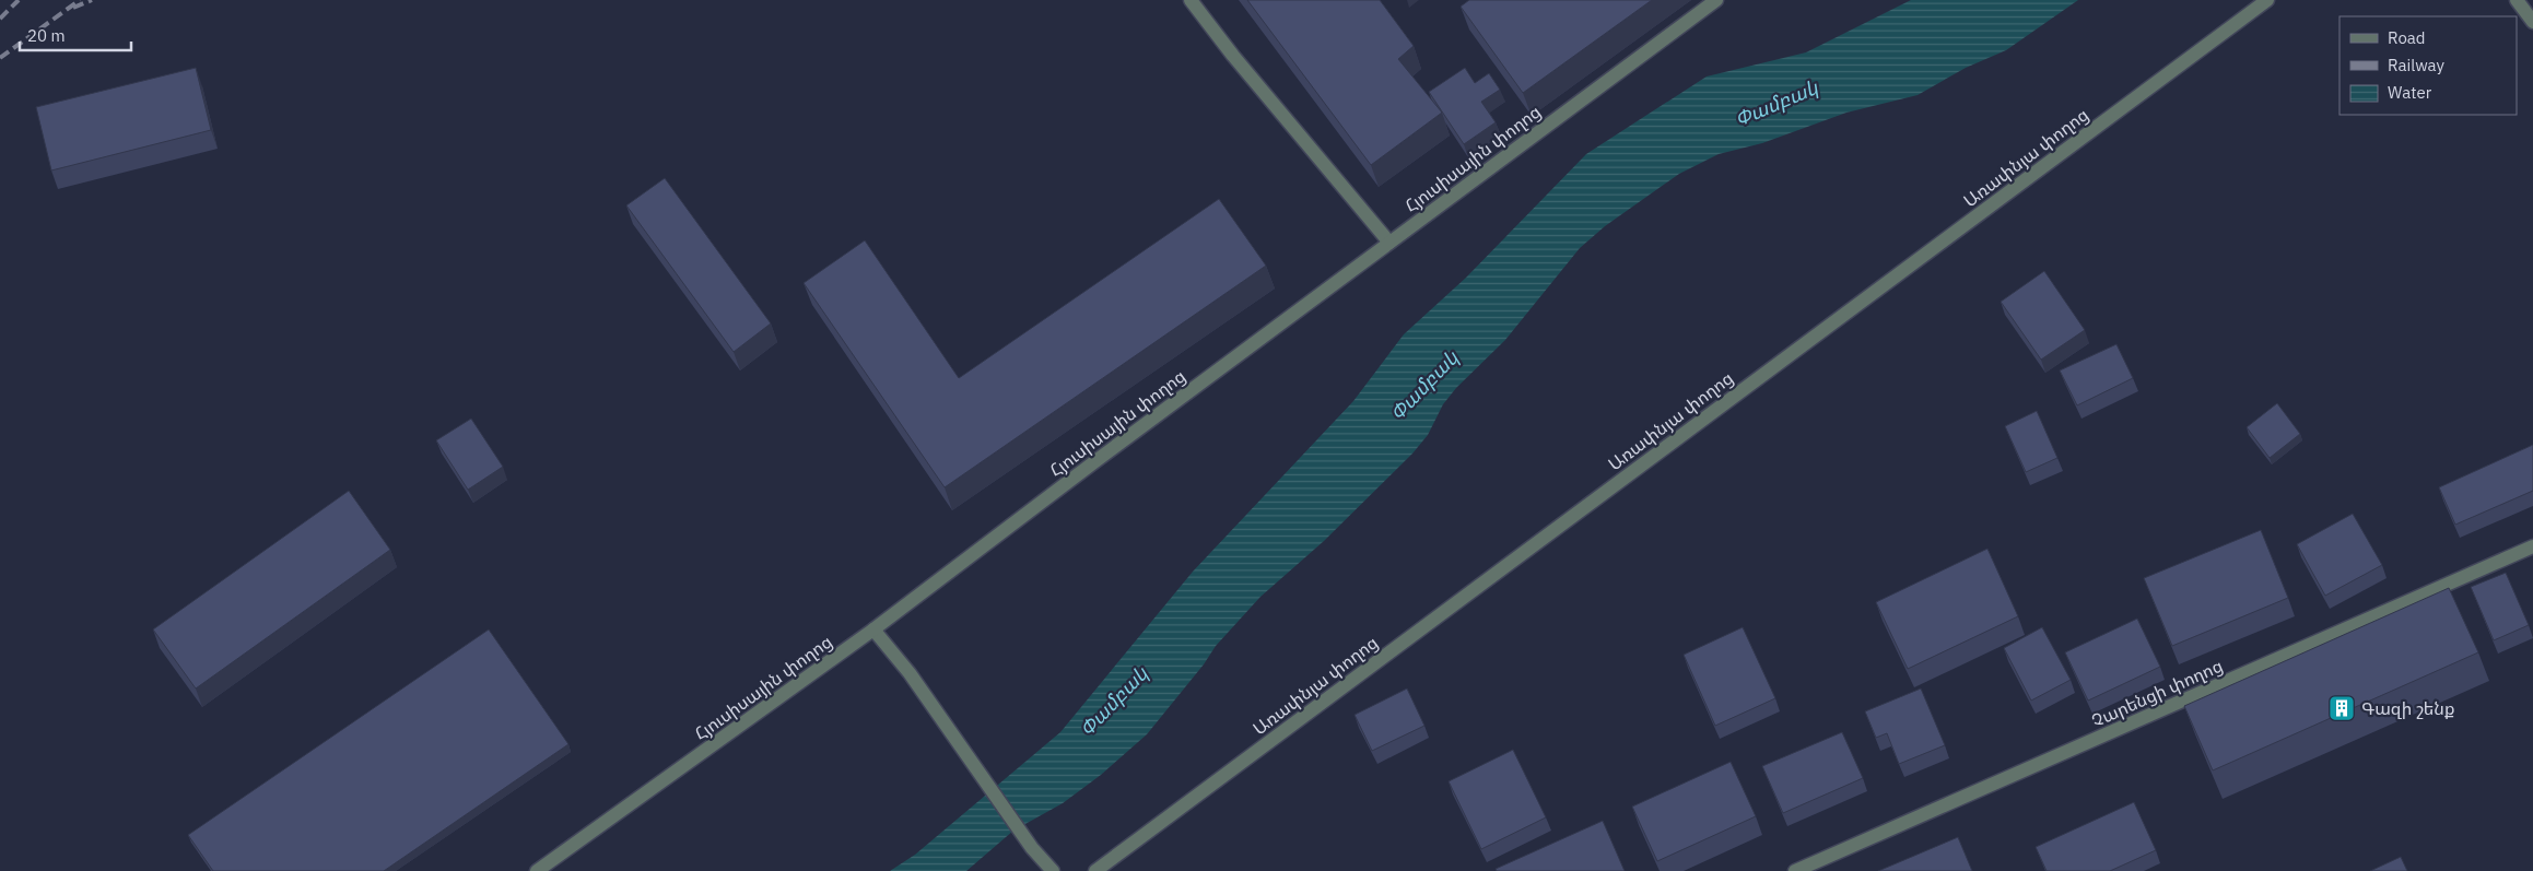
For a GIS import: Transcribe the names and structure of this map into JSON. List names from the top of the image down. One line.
{"streets":{"street":["Առափնյա փողոց","Հյուսիսային փողոց","Չարենցի փողոց"]},"water":["Փամբակ"],"places":{"building":["Գազի շենք"]},"legend":["Road","Railway","Water"],"scale_bar":"20 m"}
